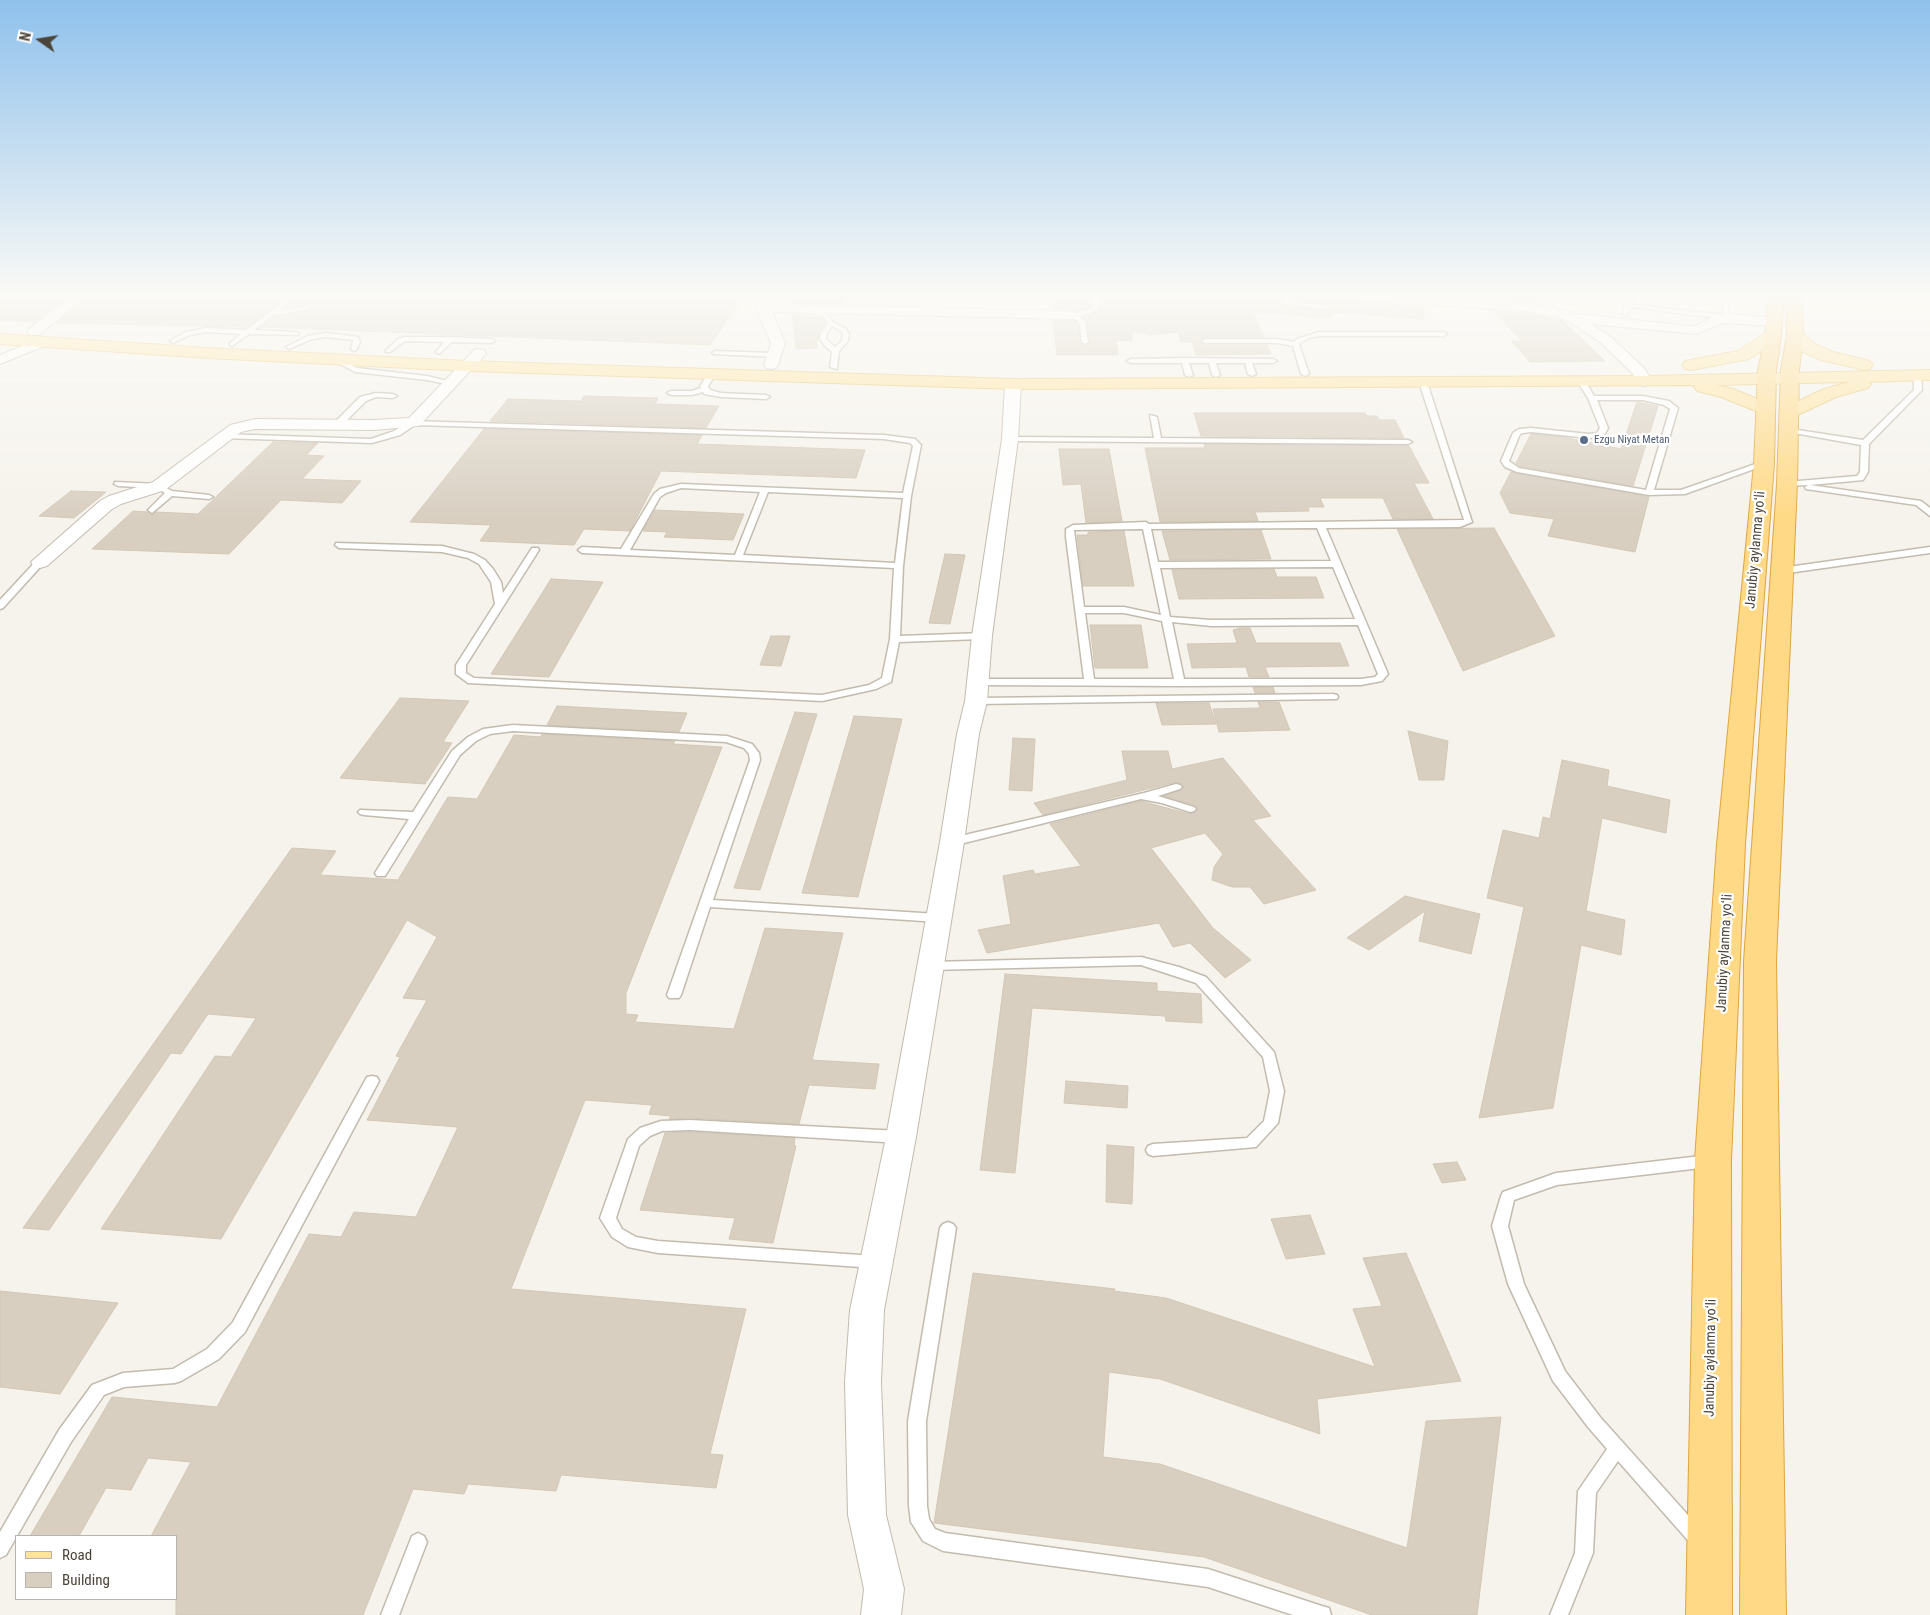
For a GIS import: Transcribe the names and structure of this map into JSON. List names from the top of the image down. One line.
{"streets":{"highway":["Janubiy aylanma yoʻli"]},"places":["Ezgu Niyat Metan"],"legend":["Road","Building"],"north":"left"}
